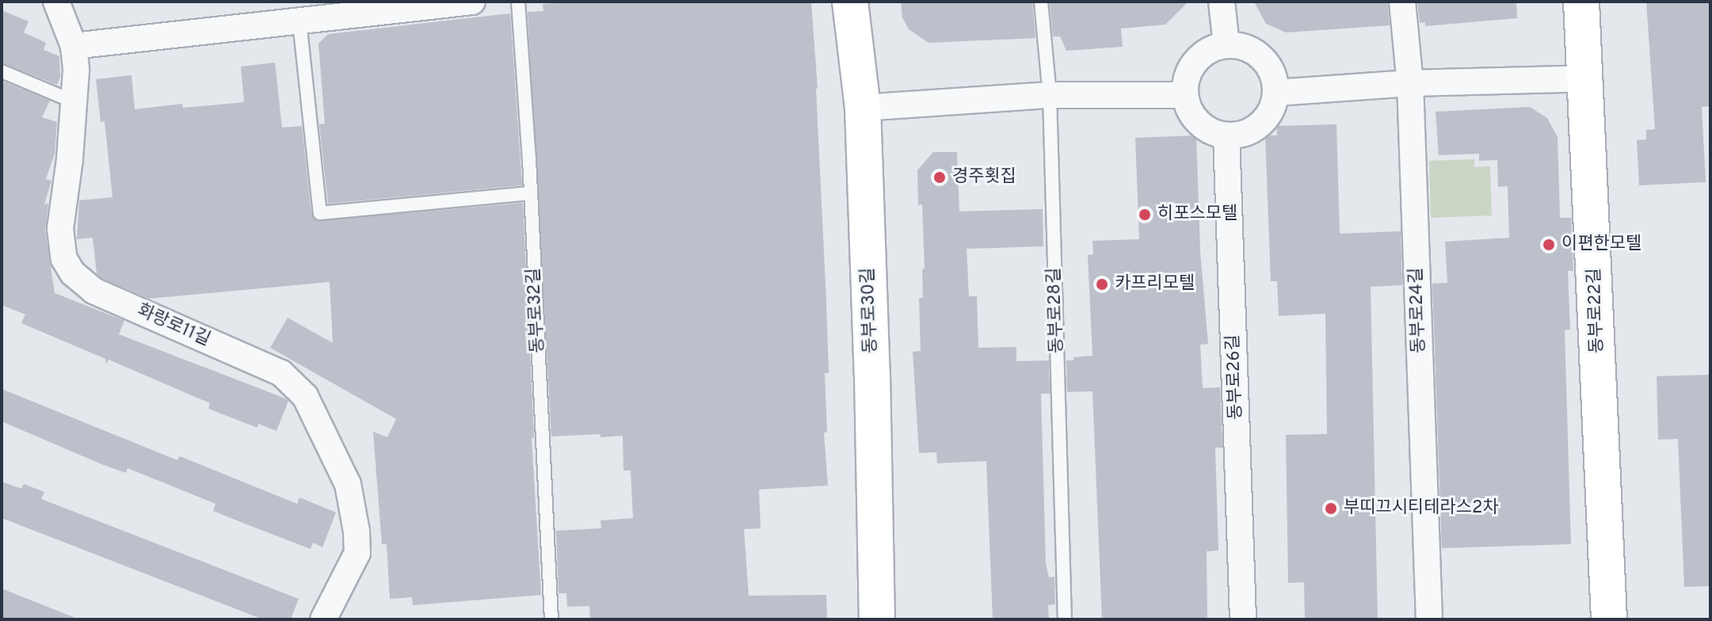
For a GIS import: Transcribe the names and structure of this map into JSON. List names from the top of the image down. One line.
{"streets":{"main road":["동부로30길","동부로22길"],"street":["동부로24길","화랑로11길","동부로26길"],"lane":["동부로32길","동부로28길"]},"places":["경주횟집","히포스모텔","이편한모텔","카프리모텔","부띠끄시티테라스2차"]}
